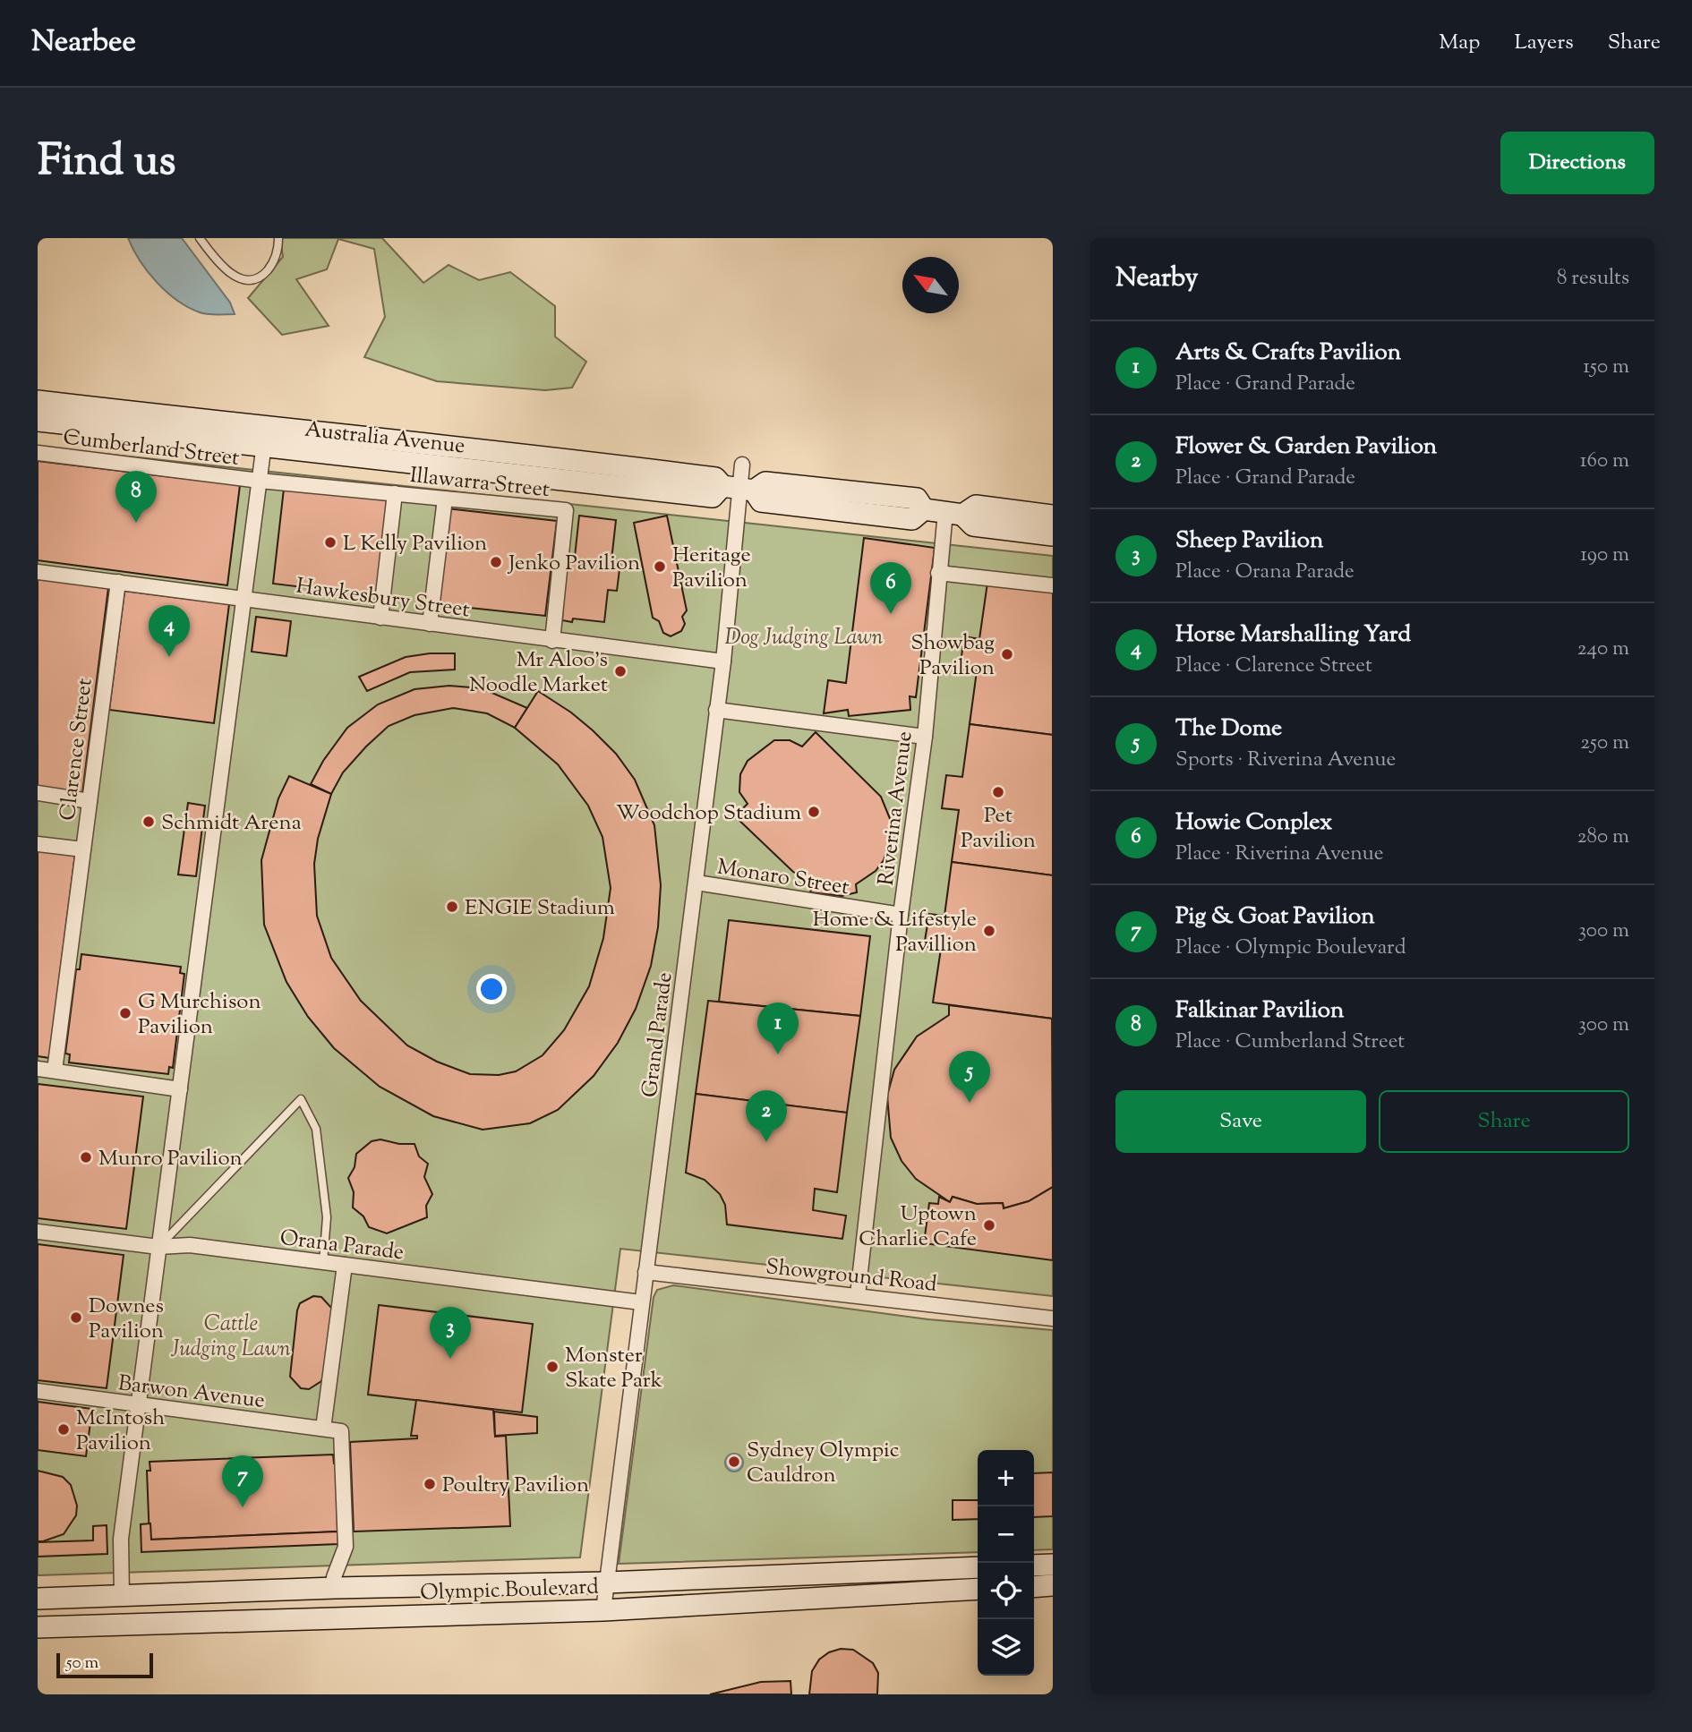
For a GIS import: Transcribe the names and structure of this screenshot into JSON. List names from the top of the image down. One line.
{"streets":{"street":["Australia Avenue","Cumberland Street","Illawarra Street","Hawkesbury Street","Clarence Street","Riverina Avenue","Monaro Street","Grand Parade","Orana Parade","Showground Road","Barwon Avenue","Olympic Boulevard"]},"crossings":[["Australia Avenue","Grand Parade"],["Cumberland Street","Illawarra Street"],["Illawarra Street","Hawkesbury Street"],["Hawkesbury Street","Clarence Street"],["Hawkesbury Street","Grand Parade"],["Riverina Avenue","Monaro Street"],["Riverina Avenue","Showground Road"],["Monaro Street","Grand Parade"],["Grand Parade","Orana Parade"],["Grand Parade","Showground Road"],["Grand Parade","Olympic Boulevard"],["Barwon Avenue","Olympic Boulevard"]],"parks":["Dog Judging Lawn","Cattle Judging Lawn"],"places":["L Kelly Pavilion","Jenko Pavilion","Heritage Pavilion","Showbag Pavilion","Mr Aloo's Noodle Market","Pet Pavilion","Woodchop Stadium","Schmidt Arena","ENGIE Stadium","Home & Lifestyle Pavillion","G Murchison Pavilion","Munro Pavilion","Uptown Charlie Cafe","Downes Pavilion","Monster Skate Park","McIntosh Pavilion","Sydney Olympic Cauldron","Poultry Pavilion"],"scale_bar":"50 m","north":"top left","page":{"header":"Nearbee","nav":["Map","Layers","Share"],"title":"Find us","buttons":["Directions",["Save","Share"]],"heading":["Nearby","8 results"],"list":[{"mark":"1","name":"Arts & Crafts Pavilion","note":"Place · Grand Parade","value":"150 m"},{"mark":"2","name":"Flower & Garden Pavilion","note":"Place · Grand Parade","value":"160 m"},{"mark":"3","name":"Sheep Pavilion","note":"Place · Orana Parade","value":"190 m"},{"mark":"4","name":"Horse Marshalling Yard","note":"Place · Clarence Street","value":"240 m"},{"mark":"5","name":"The Dome","note":"Sports · Riverina Avenue","value":"250 m"},{"mark":"6","name":"Howie Conplex","note":"Place · Riverina Avenue","value":"280 m"},{"mark":"7","name":"Pig & Goat Pavilion","note":"Place · Olympic Boulevard","value":"300 m"},{"mark":"8","name":"Falkinar Pavilion","note":"Place · Cumberland Street","value":"300 m"}],"pins":["8","6","4","1","5","2","3","7"],"map_buttons":["+","−"],"scale":"50 m"}}
